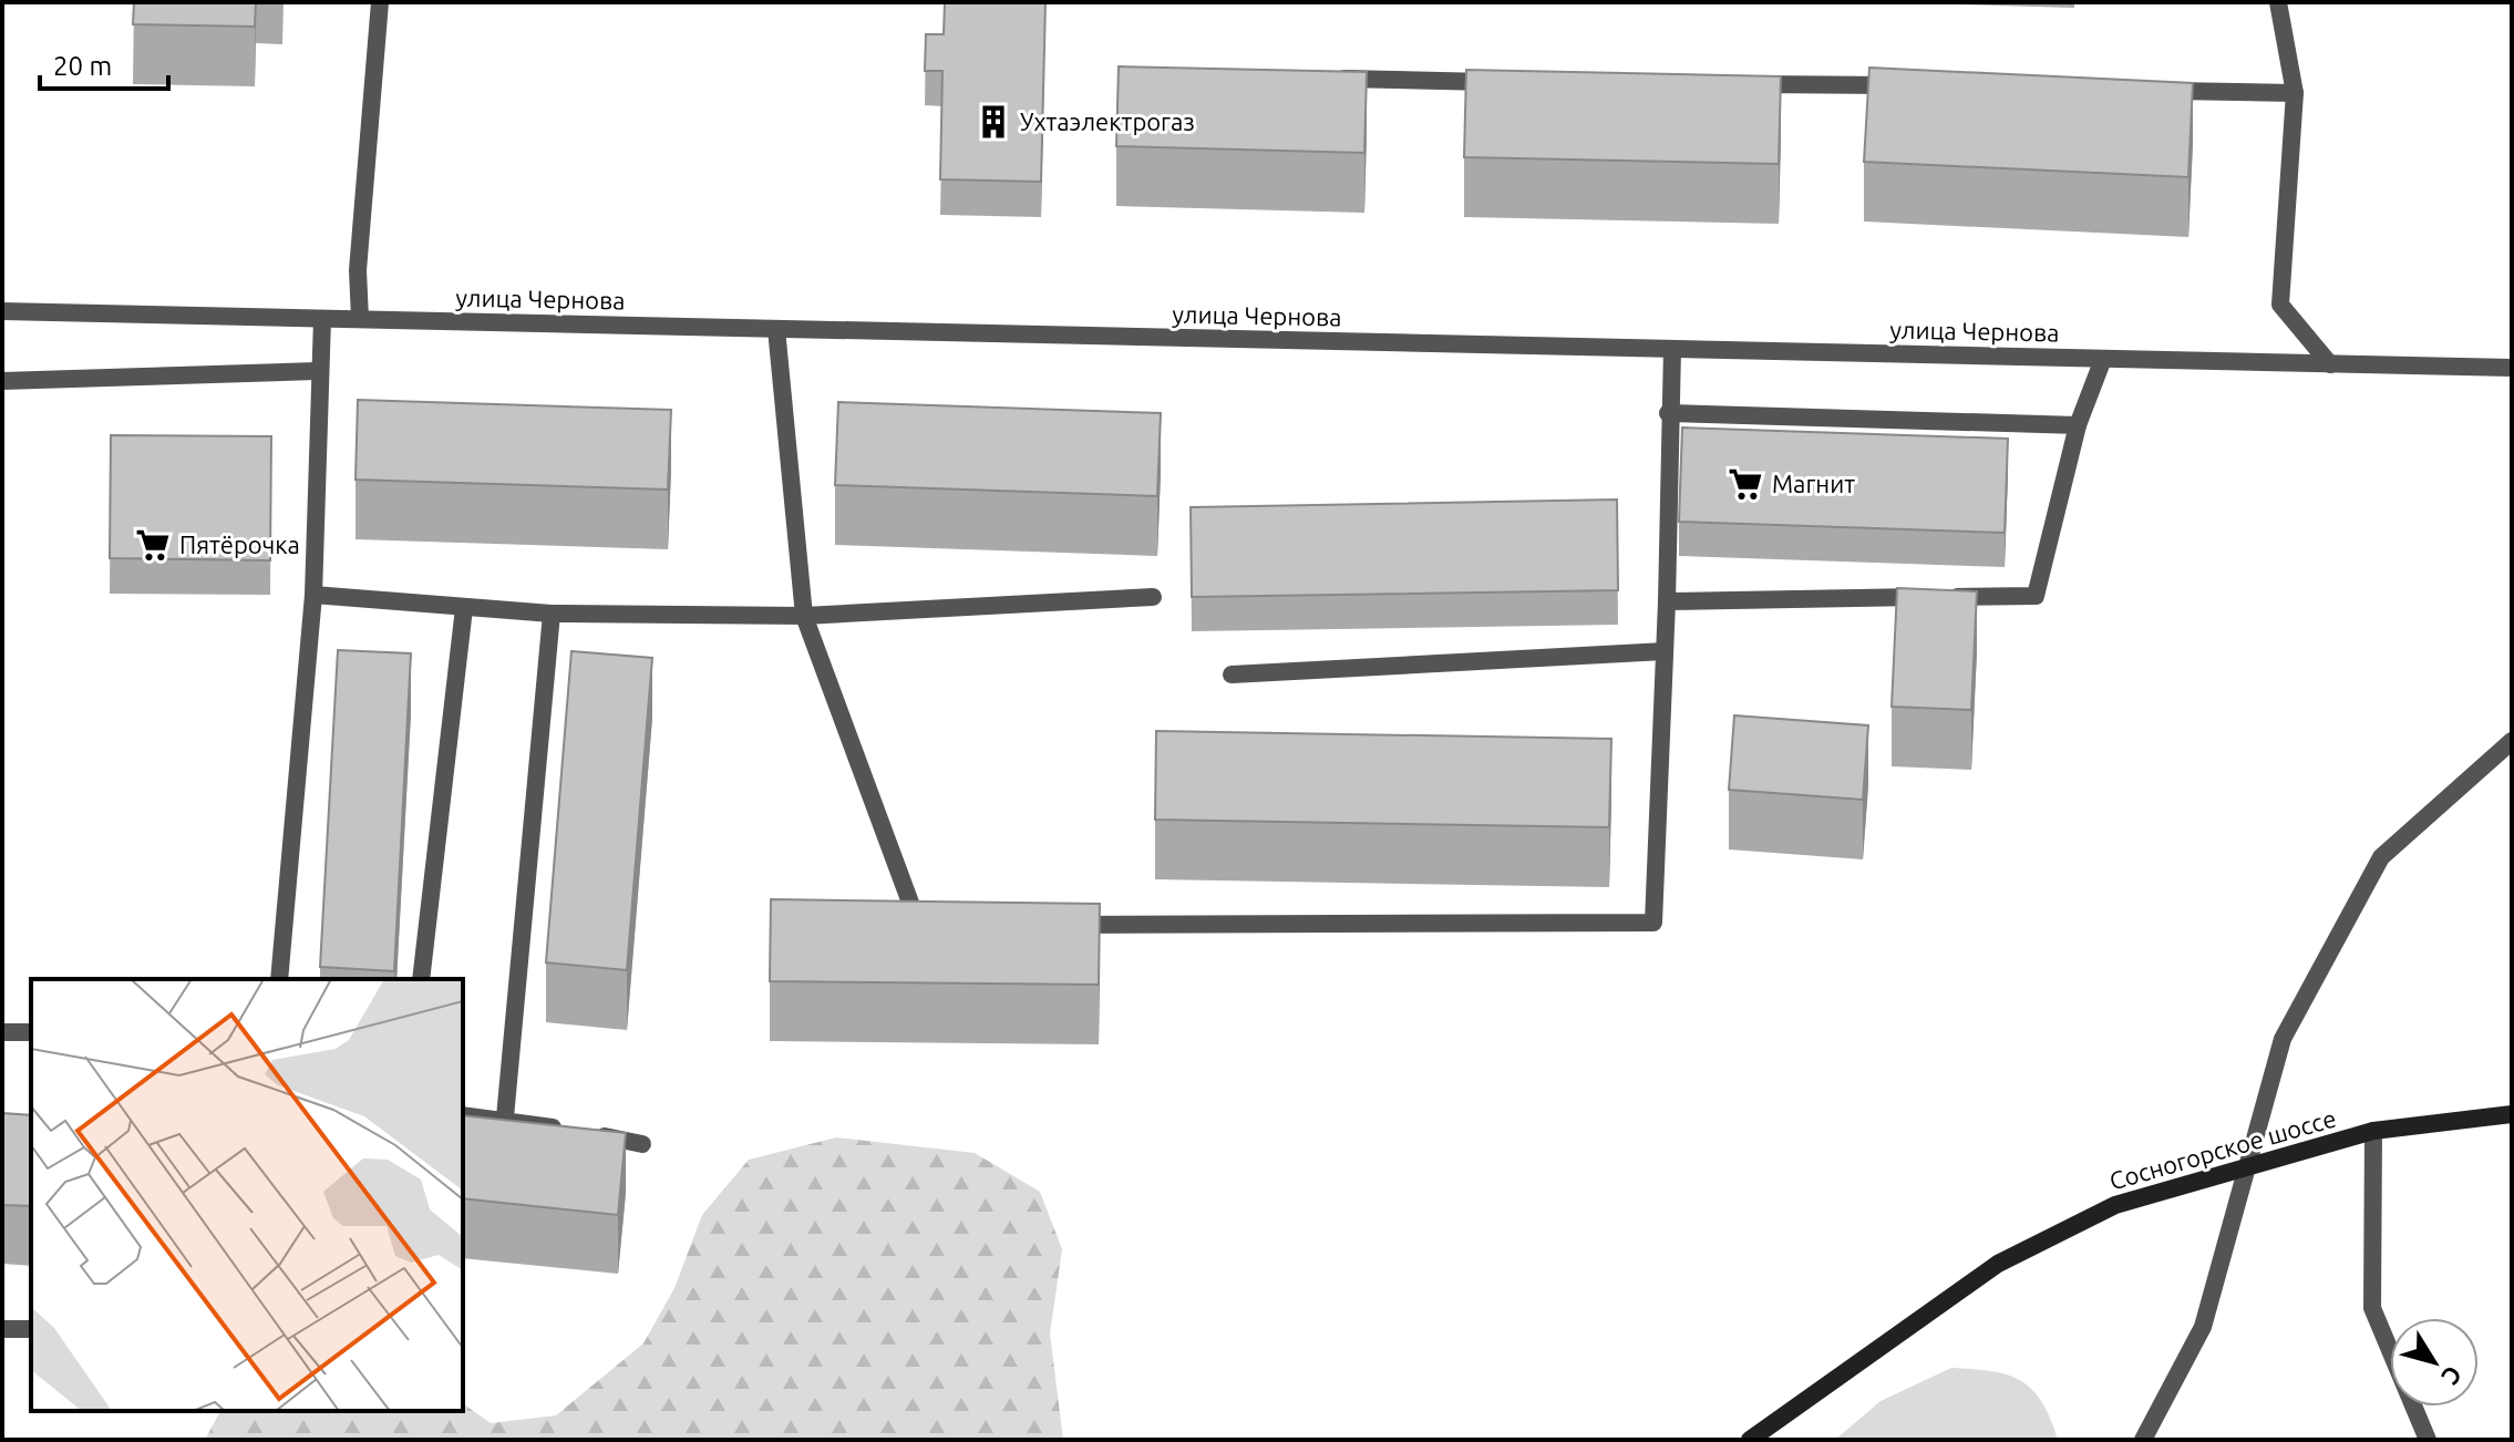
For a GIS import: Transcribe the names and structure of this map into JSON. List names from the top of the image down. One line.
{"streets":{"main road":["Сосногорское шоссе"],"street":["улица Чернова"]},"places":{"building":["Ухтаэлектрогаз"],"supermarket":["Магнит","Пятёрочка"]},"scale_bar":"20 m","north":"bottom right"}
